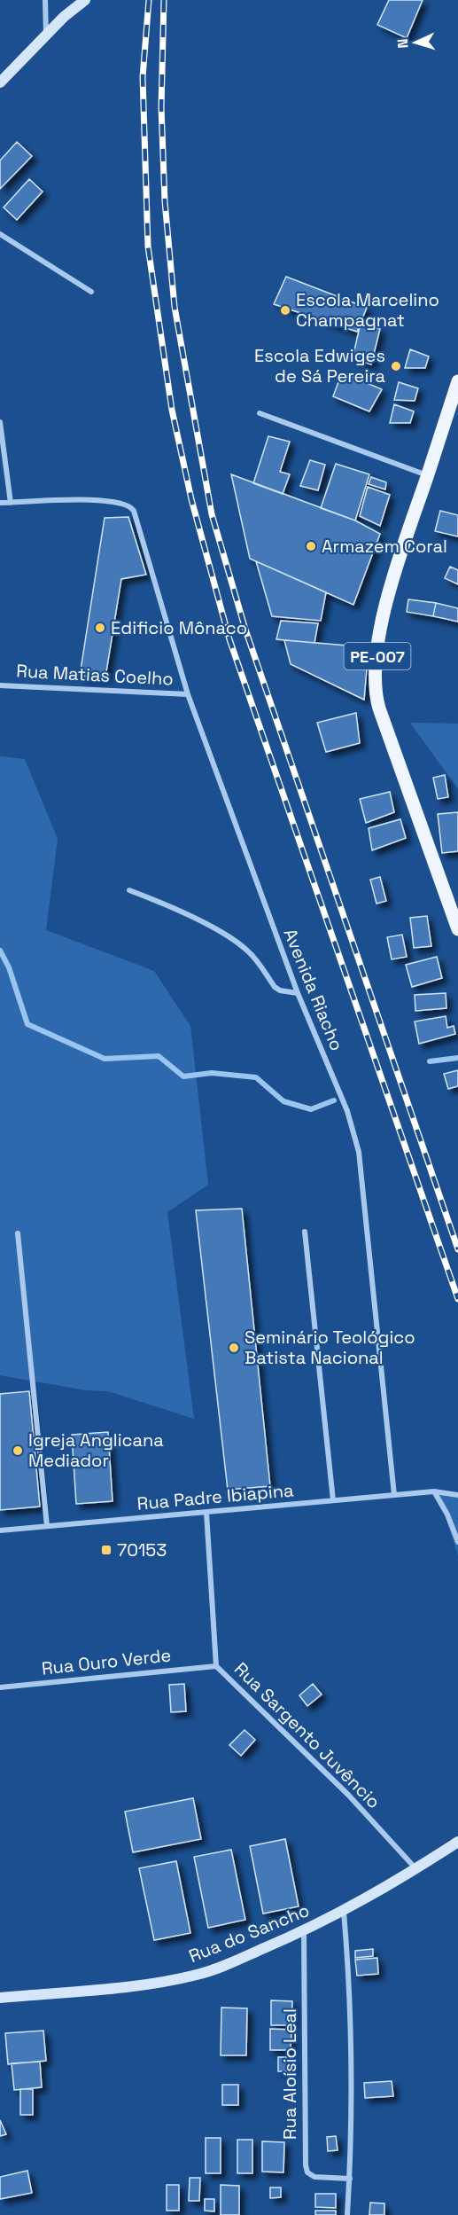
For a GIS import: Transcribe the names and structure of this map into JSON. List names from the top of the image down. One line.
{"streets":{"main road":["PE-007"],"street":["Rua Matias Coelho","Avenida Riacho","Rua Padre Ibiapina","Rua Ouro Verde","Rua Sargento Juvêncio","Rua do Sancho","Rua Aloísio Leal"]},"crossings":[["Rua Matias Coelho","Avenida Riacho"],["Avenida Riacho","Rua Padre Ibiapina"],["Rua Padre Ibiapina","Rua Sargento Juvêncio"],["Rua Ouro Verde","Rua Sargento Juvêncio"],["Rua Sargento Juvêncio","Rua do Sancho"],["Rua do Sancho","Rua Aloísio Leal"]],"places":{"other":["Escola Marcelino Champagnat","Escola Edwiges de Sá Pereira","Armazem Coral","Edificio Mônaco","Seminário Teológico Batista Nacional","Igreja Anglicana Mediador"],"transit":["70153"]},"north":"left"}
